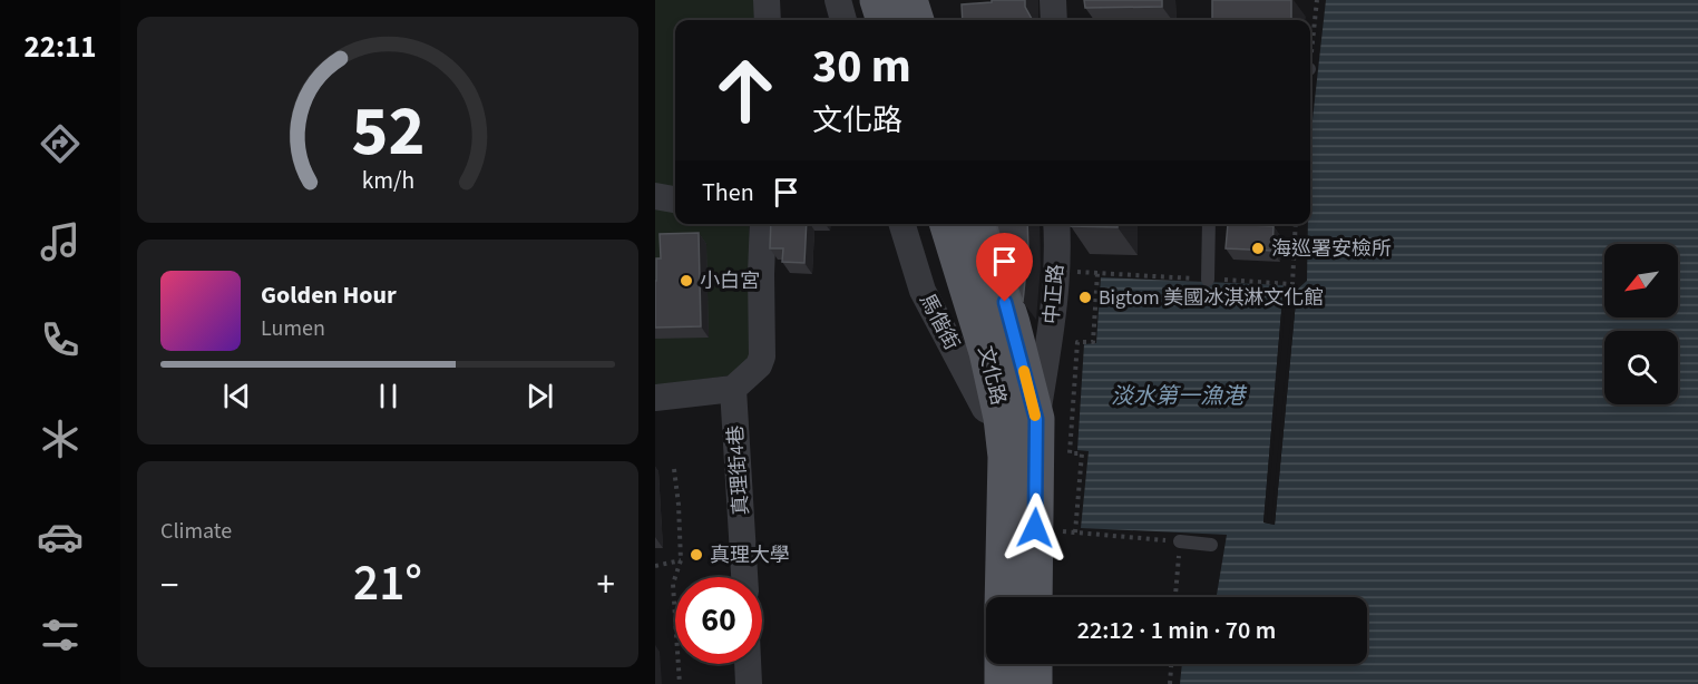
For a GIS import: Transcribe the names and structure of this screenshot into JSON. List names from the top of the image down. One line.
{"streets":{"main road":["中正路","文化路"],"street":["馬偕街","真理街4巷"]},"crossings":[["中正路","馬偕街"],["中正路","文化路"],["馬偕街","文化路"]],"water":["淡水第一漁港"],"places":["海巡署安檢所","小白宮","Bigtom 美國冰淇淋文化館","真理大學"],"north":"bottom left","page":{"tabs":"22:11","turn":["30 m","文化路"],"then":"Then","song":["Golden Hour","Lumen"],"tile":"Climate","heat":["−","21°","+"],"limit":"60","trip":"22:12 · 1 min · 70 m","gauge":["52","km/h"]}}
